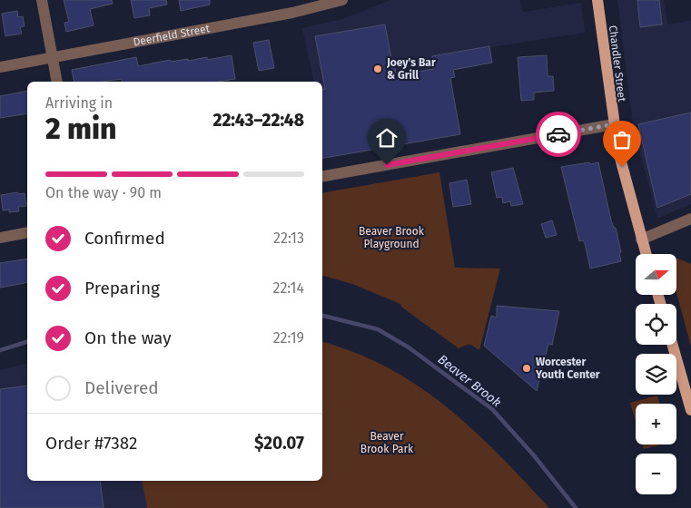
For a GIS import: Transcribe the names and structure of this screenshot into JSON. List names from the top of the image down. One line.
{"streets":{"main road":["Chandler Street"],"street":["Deerfield Street"]},"water":["Beaver Brook"],"parks":["Beaver Brook Playground","Beaver Brook Park"],"places":["Joey's Bar & Grill","Worcester Youth Center"],"north":"right","page":{"heading":["2 min","Arriving in","22:43–22:48"],"panel":["Order #7382","$20.07"],"bar":"On the way · 90 m","list":[["Confirmed","22:13"],["Preparing","22:14"],["On the way","22:19"],"Delivered"],"map_buttons":["+","−"]}}
